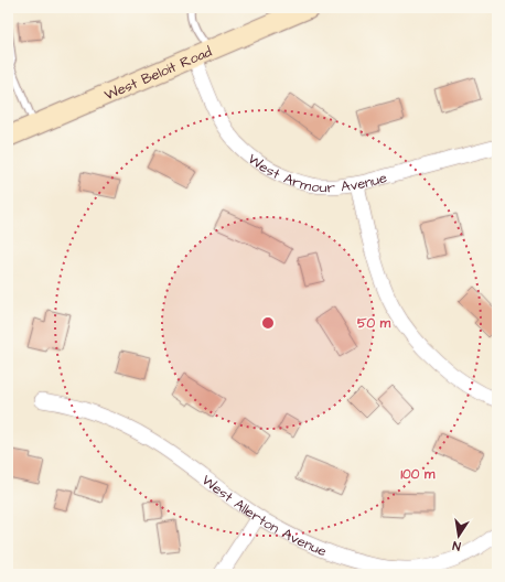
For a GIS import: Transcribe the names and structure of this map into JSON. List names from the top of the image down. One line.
{"streets":{"main road":["West Beloit Road"],"street":["West Armour Avenue","West Allerton Avenue"]},"crossings":[["West Beloit Road","West Armour Avenue"]],"north":"bottom","rings":["50 m","100 m"]}
